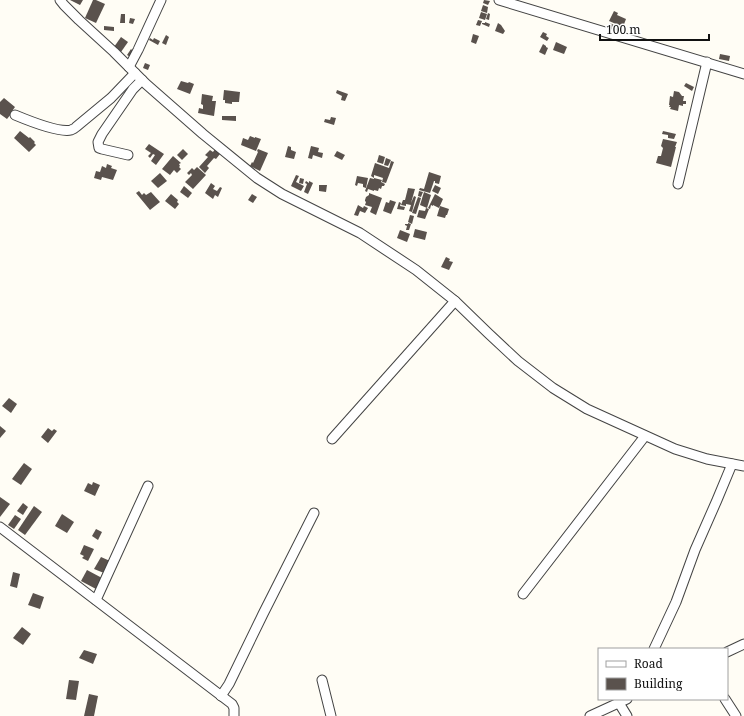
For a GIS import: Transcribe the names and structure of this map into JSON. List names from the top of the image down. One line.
{"legend":["Road","Building"],"scale_bar":"100 m"}
